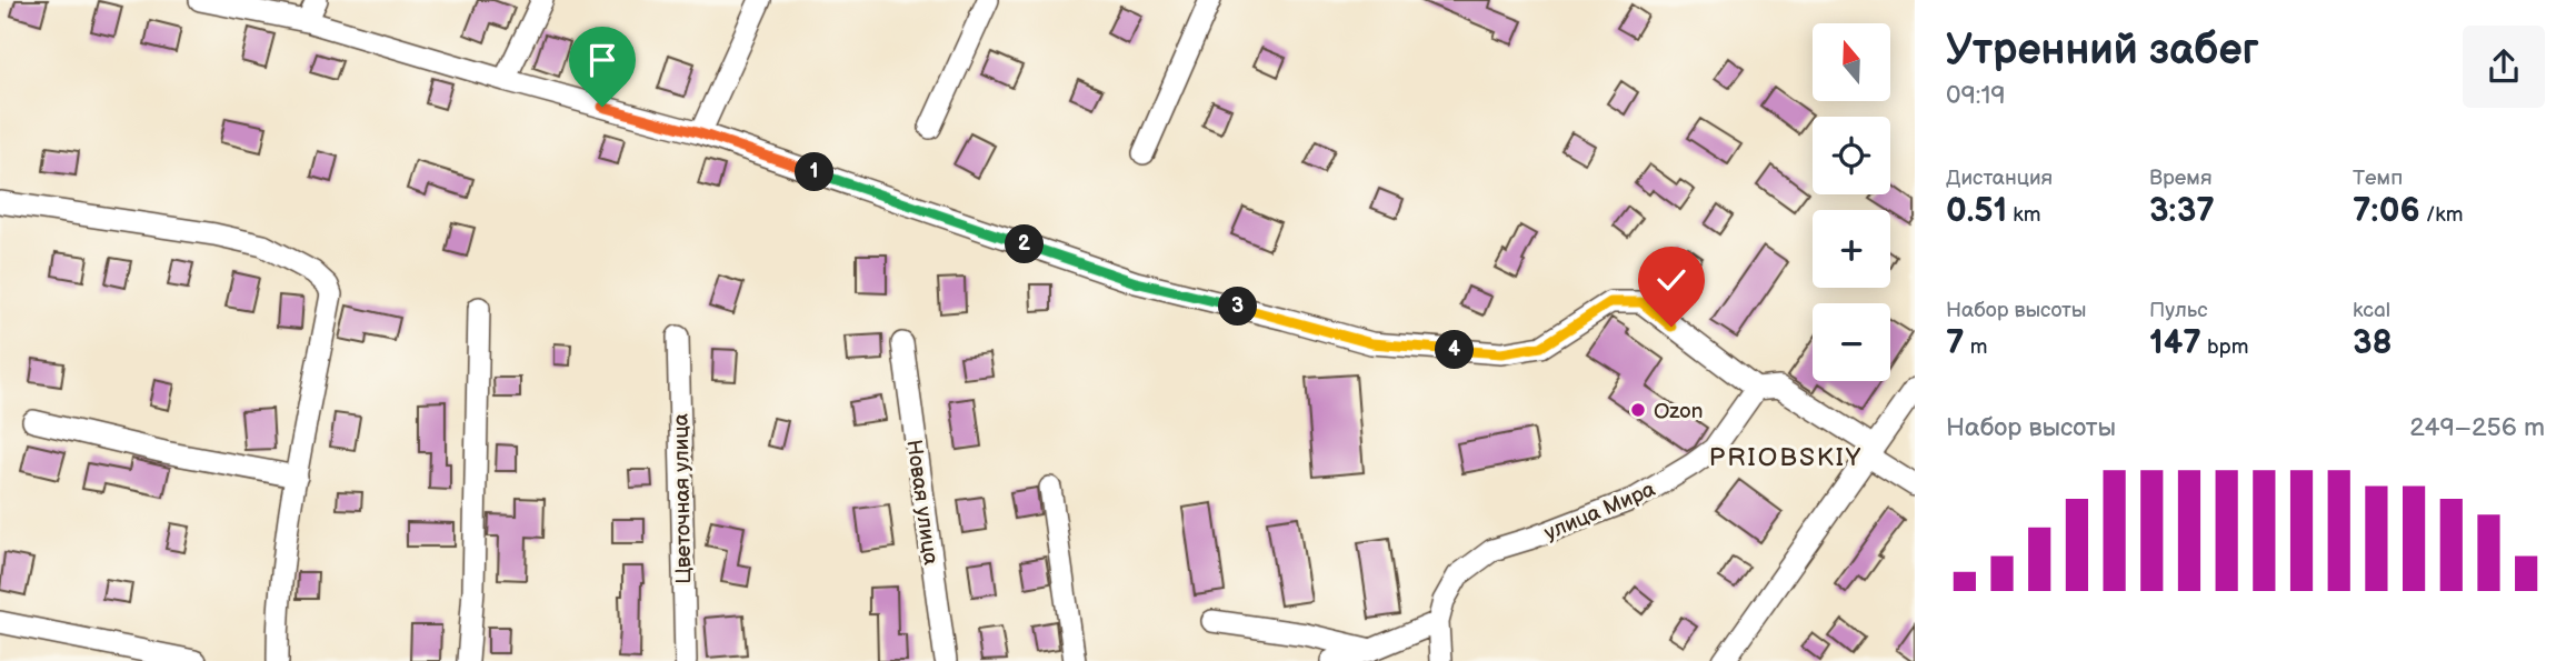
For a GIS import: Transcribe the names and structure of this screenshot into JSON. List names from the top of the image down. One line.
{"streets":{"street":["Цветочная улица","Новая улица","улица Мира"]},"districts":["PRIOBSKIY"],"places":["Ozon"],"north":"top","page":{"heading":["Утренний забег","09:19"],"map_buttons":["+","−"],"stats":[["Дистанция","0.51 km"],["Время","3:37"],["Темп","7:06 /km"],["Набор высоты","7 m"],["Пульс","147 bpm"],["kcal","38"]],"pins":["1","2","3","4"],"chart":["Набор высоты","249–256 m"]}}
